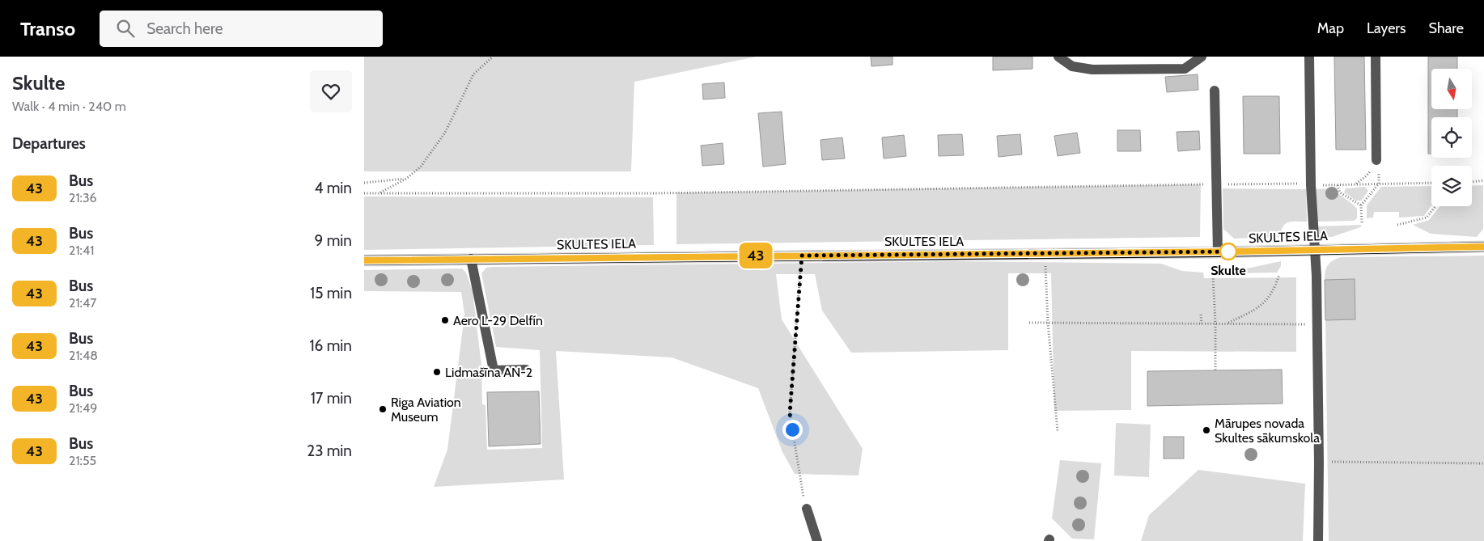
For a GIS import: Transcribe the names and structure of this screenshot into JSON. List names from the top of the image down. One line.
{"streets":{"main road":["SKULTES IELA"]},"places":["Skulte","Aero L-29 Delfín","Lidmašīna AN-2","Riga Aviation Museum","Mārupes novada Skultes sākumskola"],"lines":["bus line 43"],"north":"bottom","page":{"header":"Transo","search":"Search here","nav":["Map","Layers","Share"],"heading":[["Skulte","Walk · 4 min · 240 m"],"Departures"],"on_map":"43","list":[{"mark":"43","name":"Bus","note":"21:36","value":"4 min"},{"mark":"43","name":"Bus","note":"21:41","value":"9 min"},{"mark":"43","name":"Bus","note":"21:47","value":"15 min"},{"mark":"43","name":"Bus","note":"21:48","value":"16 min"},{"mark":"43","name":"Bus","note":"21:49","value":"17 min"},{"mark":"43","name":"Bus","note":"21:55","value":"23 min"}]}}
